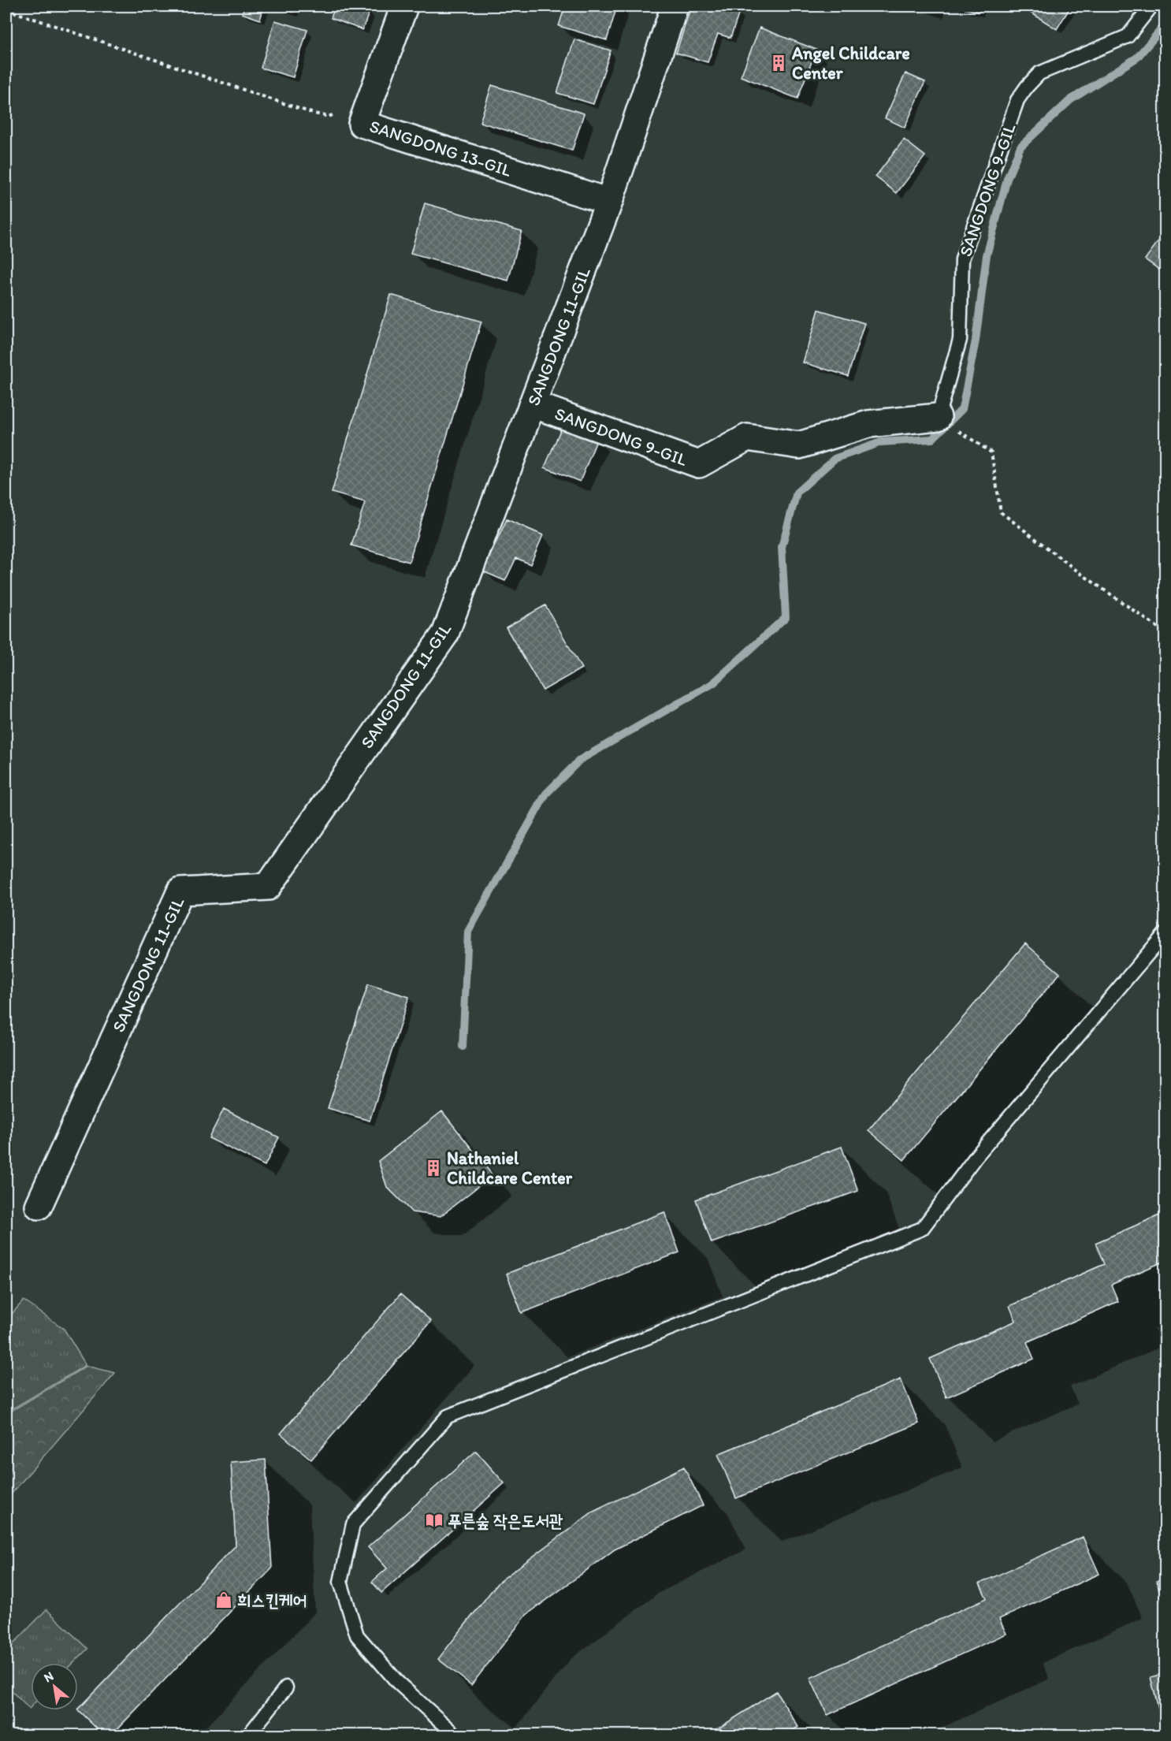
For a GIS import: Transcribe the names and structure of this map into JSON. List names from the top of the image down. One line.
{"streets":{"street":["SANGDONG 13-GIL","SANGDONG 9-GIL","SANGDONG 11-GIL"]},"crossings":[["SANGDONG 13-GIL","SANGDONG 11-GIL"],["SANGDONG 9-GIL","SANGDONG 11-GIL"]],"places":{"building":["Angel Childcare Center","Nathaniel Childcare Center"],"library":["푸른숲 작은도서관"],"shop":["희스킨케어"]},"north":"top left"}
